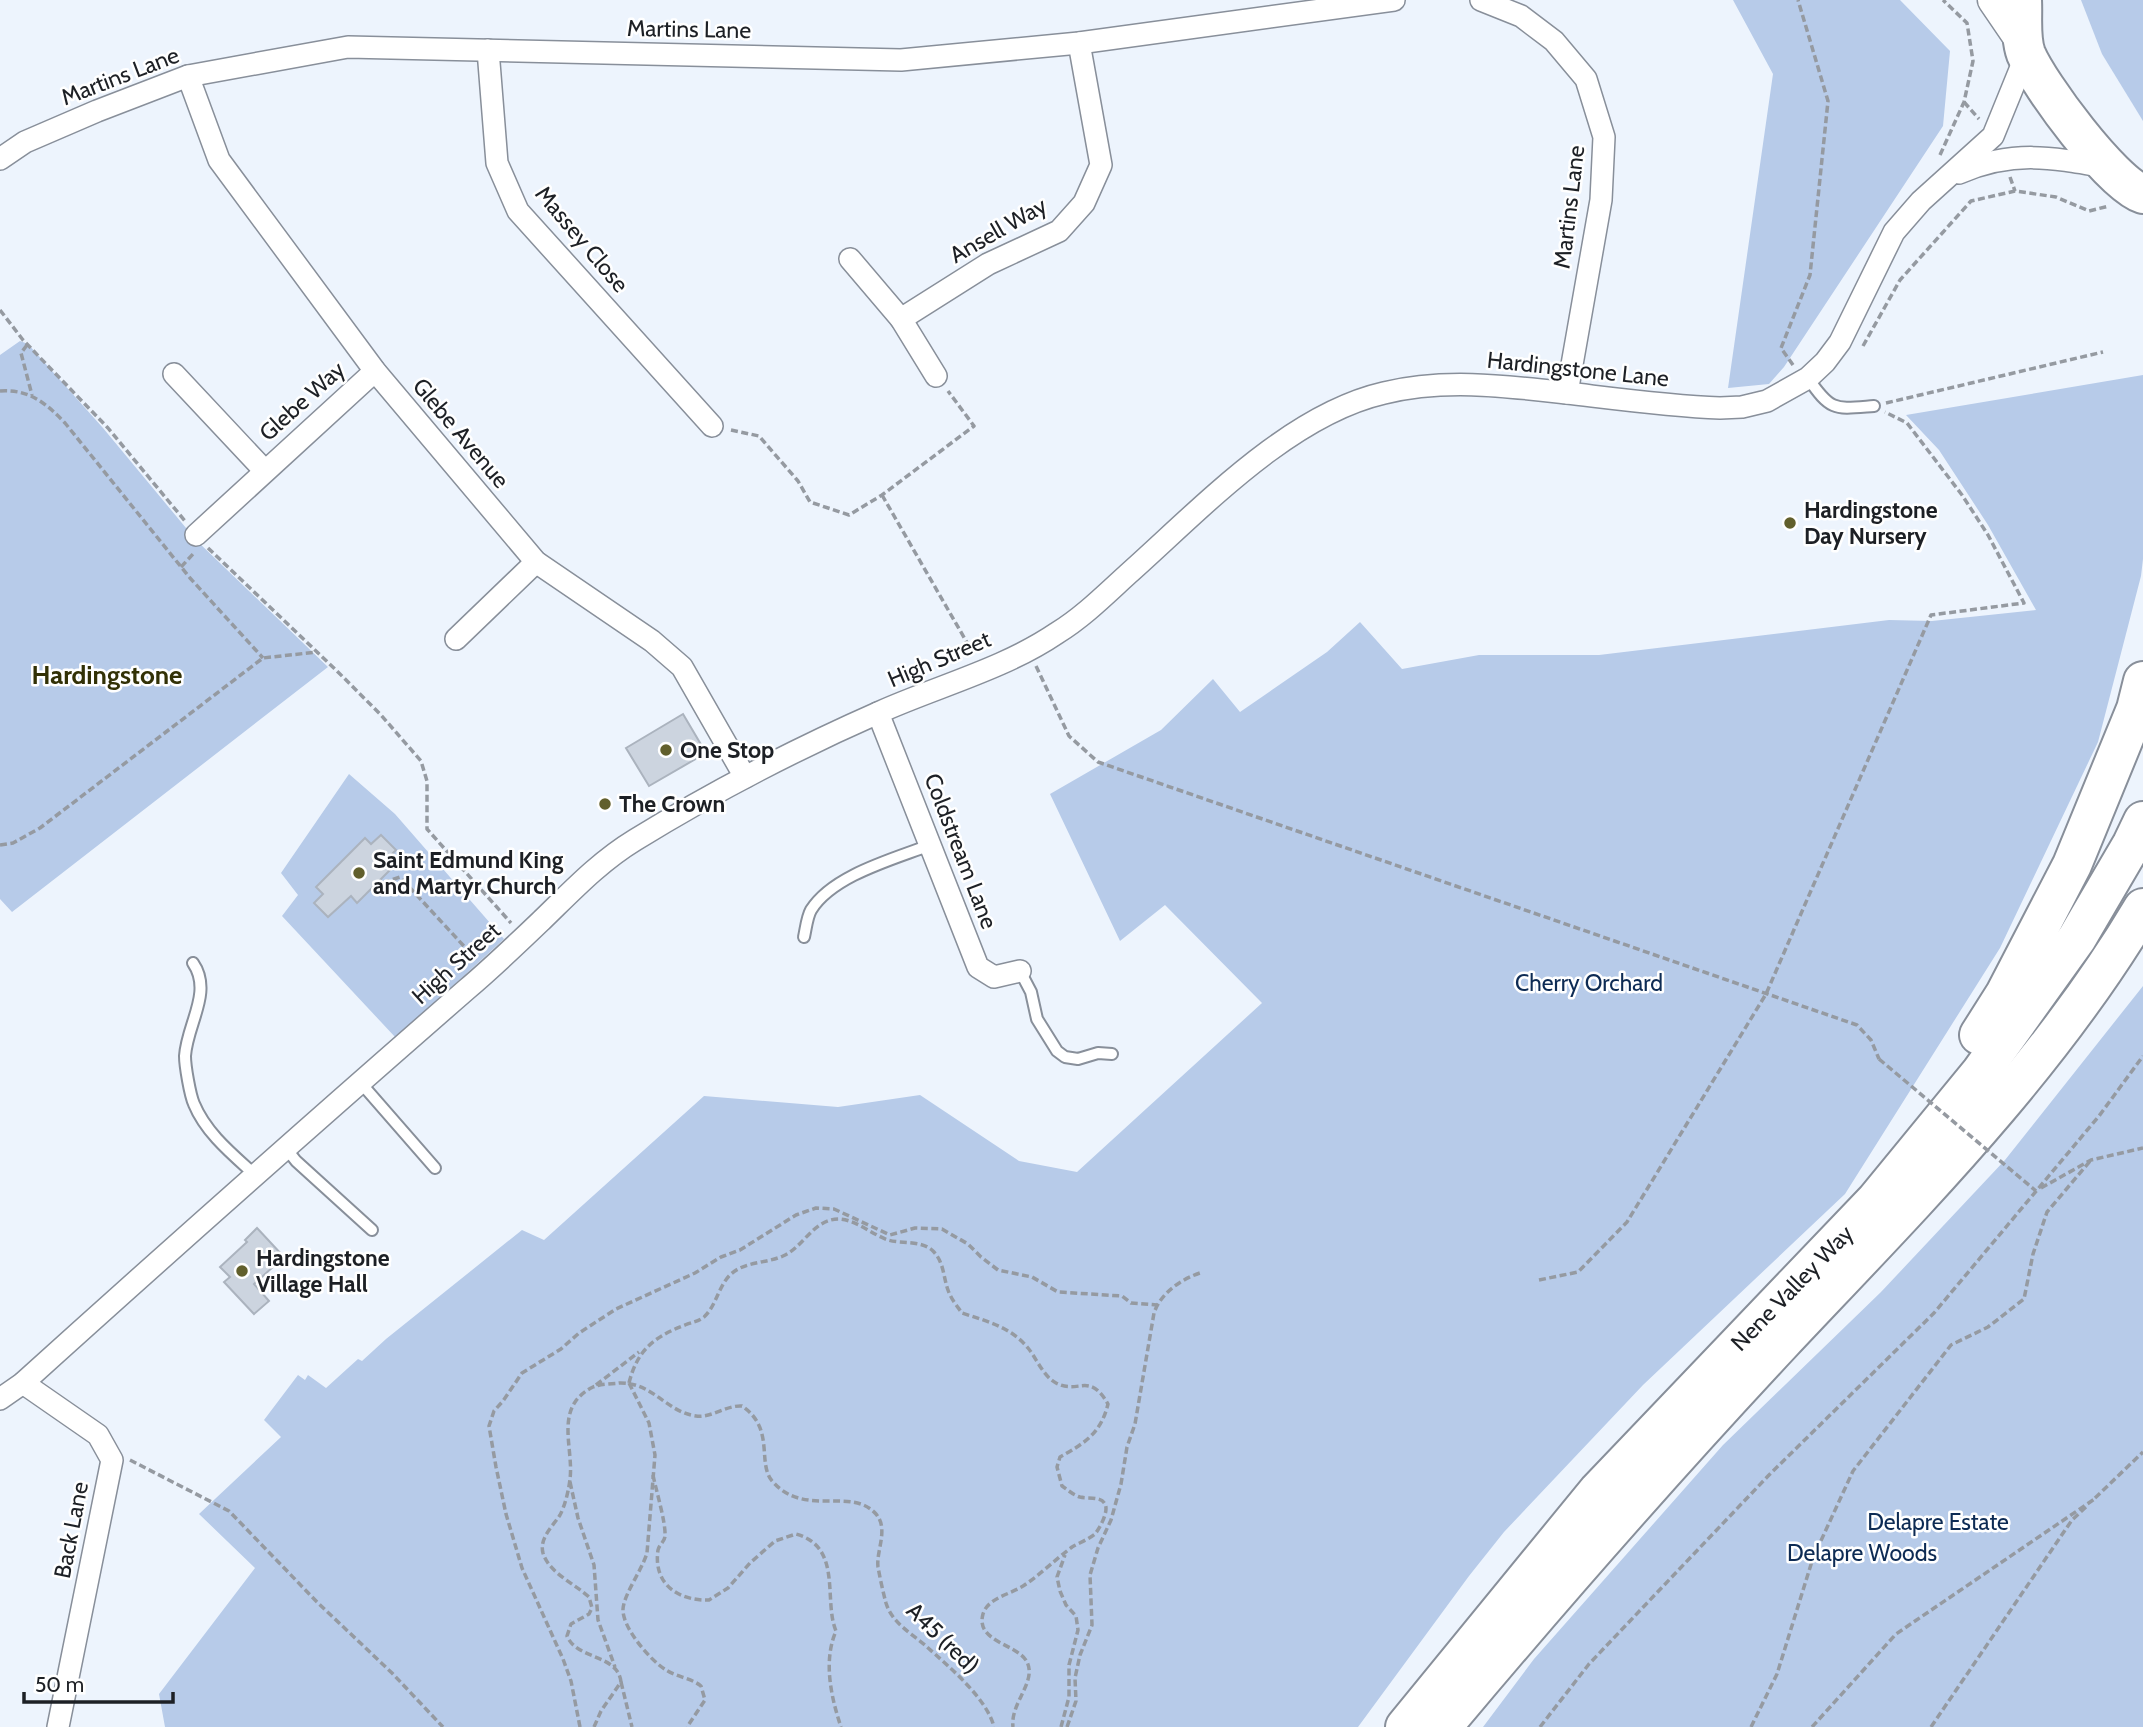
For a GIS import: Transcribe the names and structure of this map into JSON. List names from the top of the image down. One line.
{"streets":{"highway":["Nene Valley Way"],"street":["Martins Lane","Ansell Way","Massey Close","Hardingstone Lane","Glebe Way","Glebe Avenue","High Street","Coldstream Lane","Back Lane"],"path":["A45 (red)"]},"crossings":[["Martins Lane","Ansell Way"],["Martins Lane","Massey Close"],["Martins Lane","Hardingstone Lane"],["Martins Lane","Glebe Avenue"],["Hardingstone Lane","High Street"],["Glebe Way","Glebe Avenue"],["Glebe Avenue","High Street"],["High Street","Coldstream Lane"],["High Street","Back Lane"]],"districts":["Hardingstone"],"parks":["Cherry Orchard","Delapre Estate","Delapre Woods"],"places":["Hardingstone Day Nursery","One Stop","The Crown","Saint Edmund King and Martyr Church","Hardingstone Village Hall"],"scale_bar":"50 m"}
